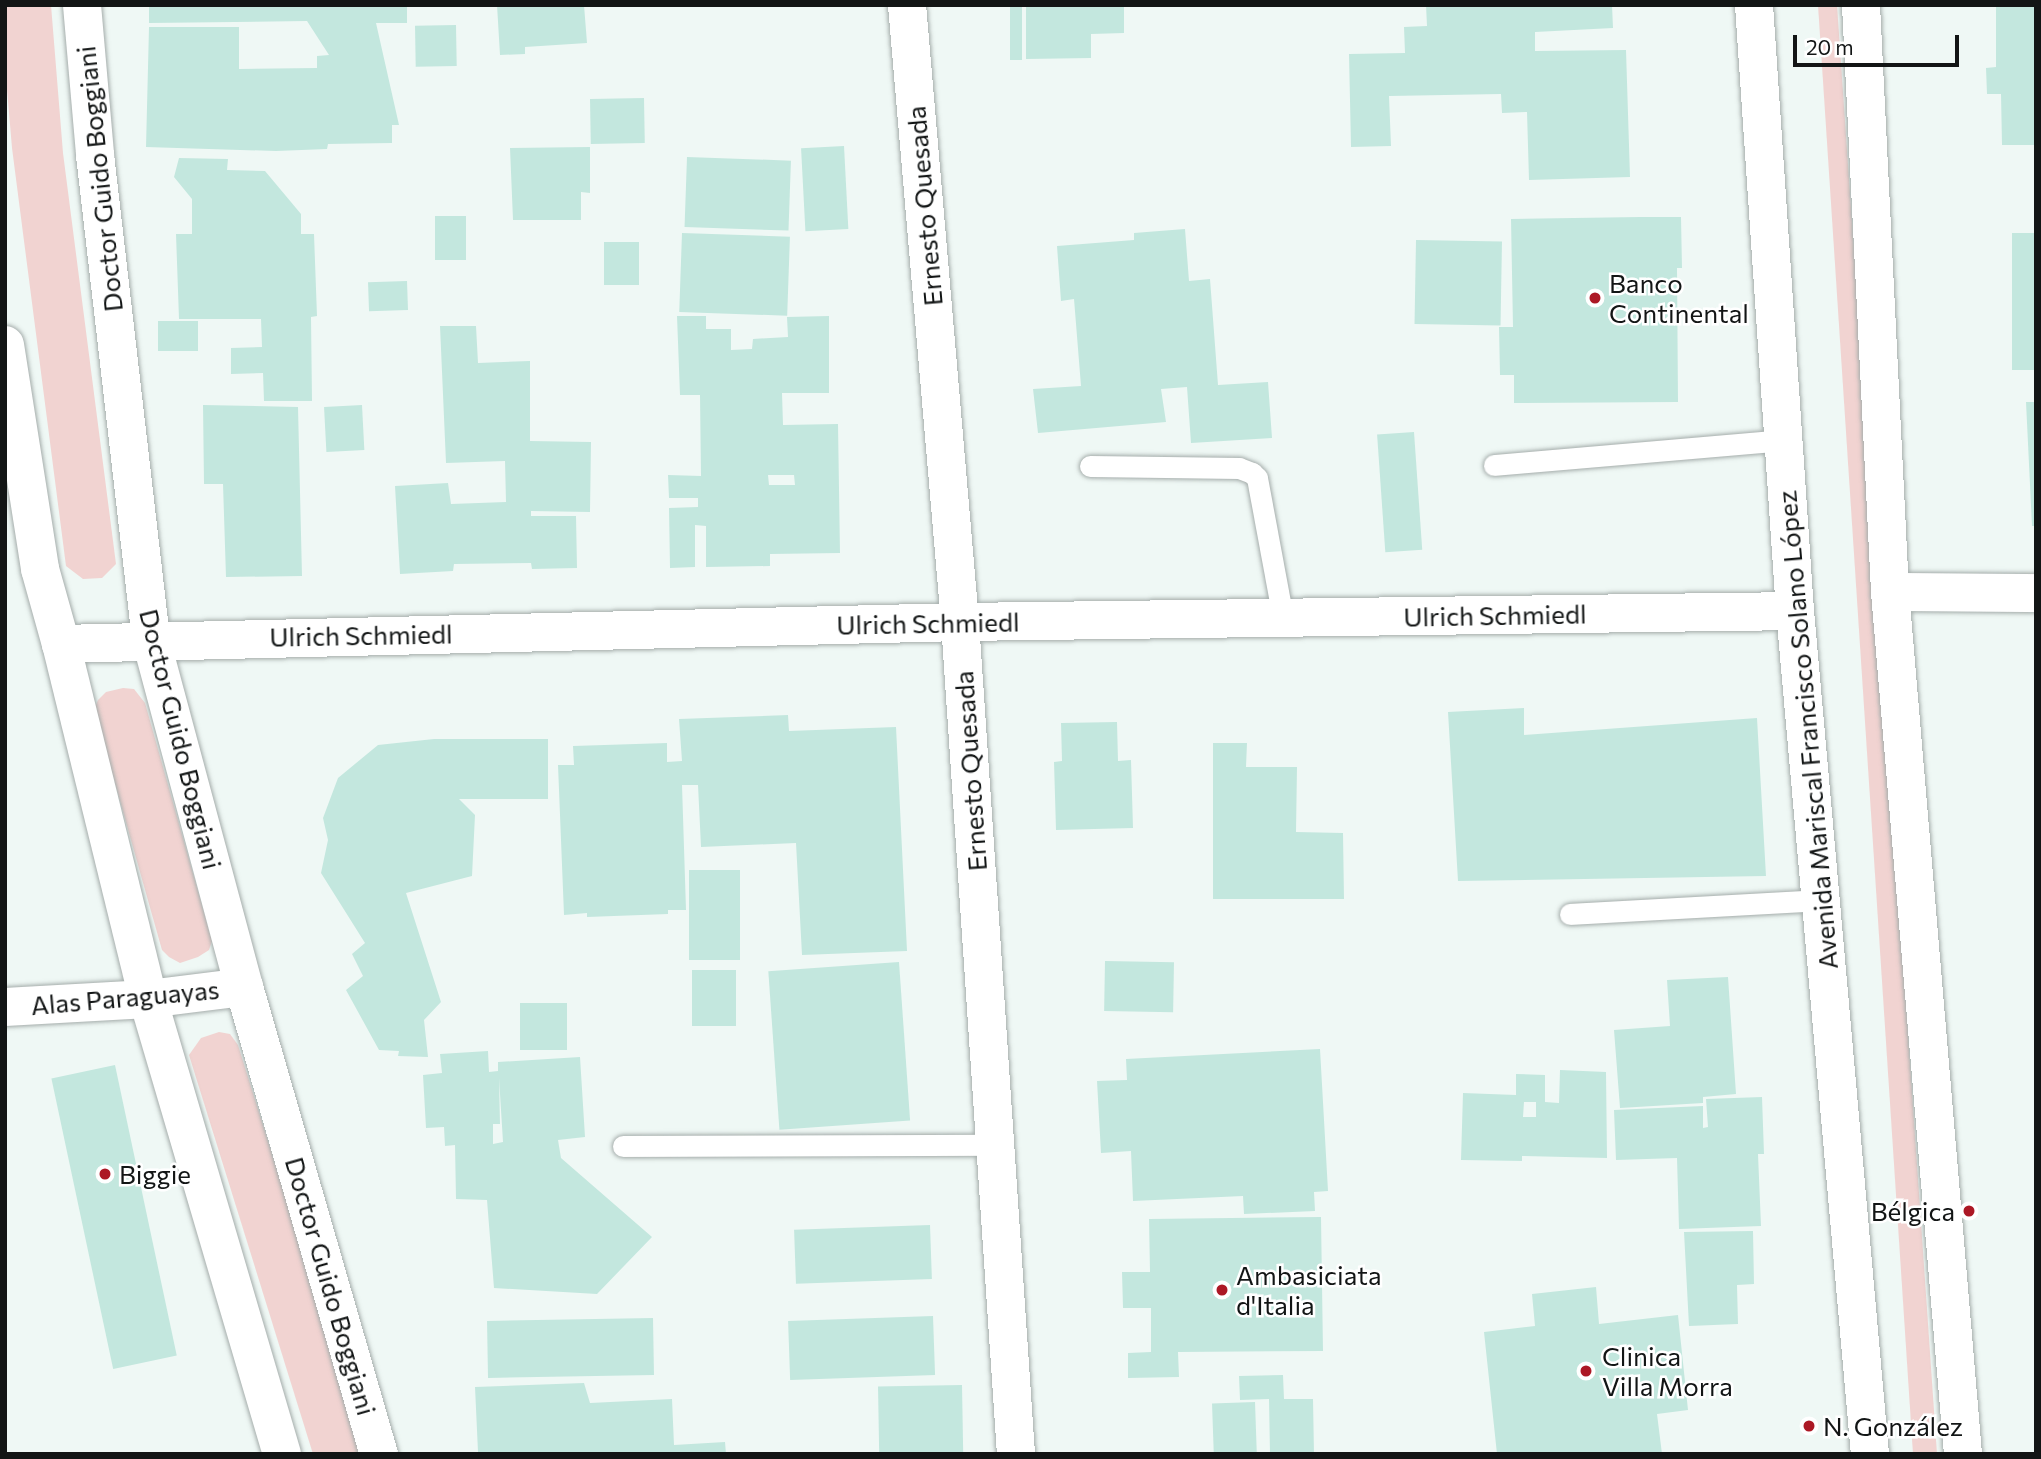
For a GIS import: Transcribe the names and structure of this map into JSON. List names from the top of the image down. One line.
{"streets":{"main road":["Doctor Guido Boggiani","Ernesto Quesada","Ulrich Schmiedl","Avenida Mariscal Francisco Solano López","Alas Paraguayas"]},"crossings":[["Doctor Guido Boggiani","Ulrich Schmiedl"],["Doctor Guido Boggiani","Alas Paraguayas"],["Ernesto Quesada","Ulrich Schmiedl"],["Ulrich Schmiedl","Avenida Mariscal Francisco Solano López"]],"places":["Banco Continental","Biggie","Bélgica","Ambasiciata d'Italia","Clinica Villa Morra","N. González"],"scale_bar":"20 m"}
